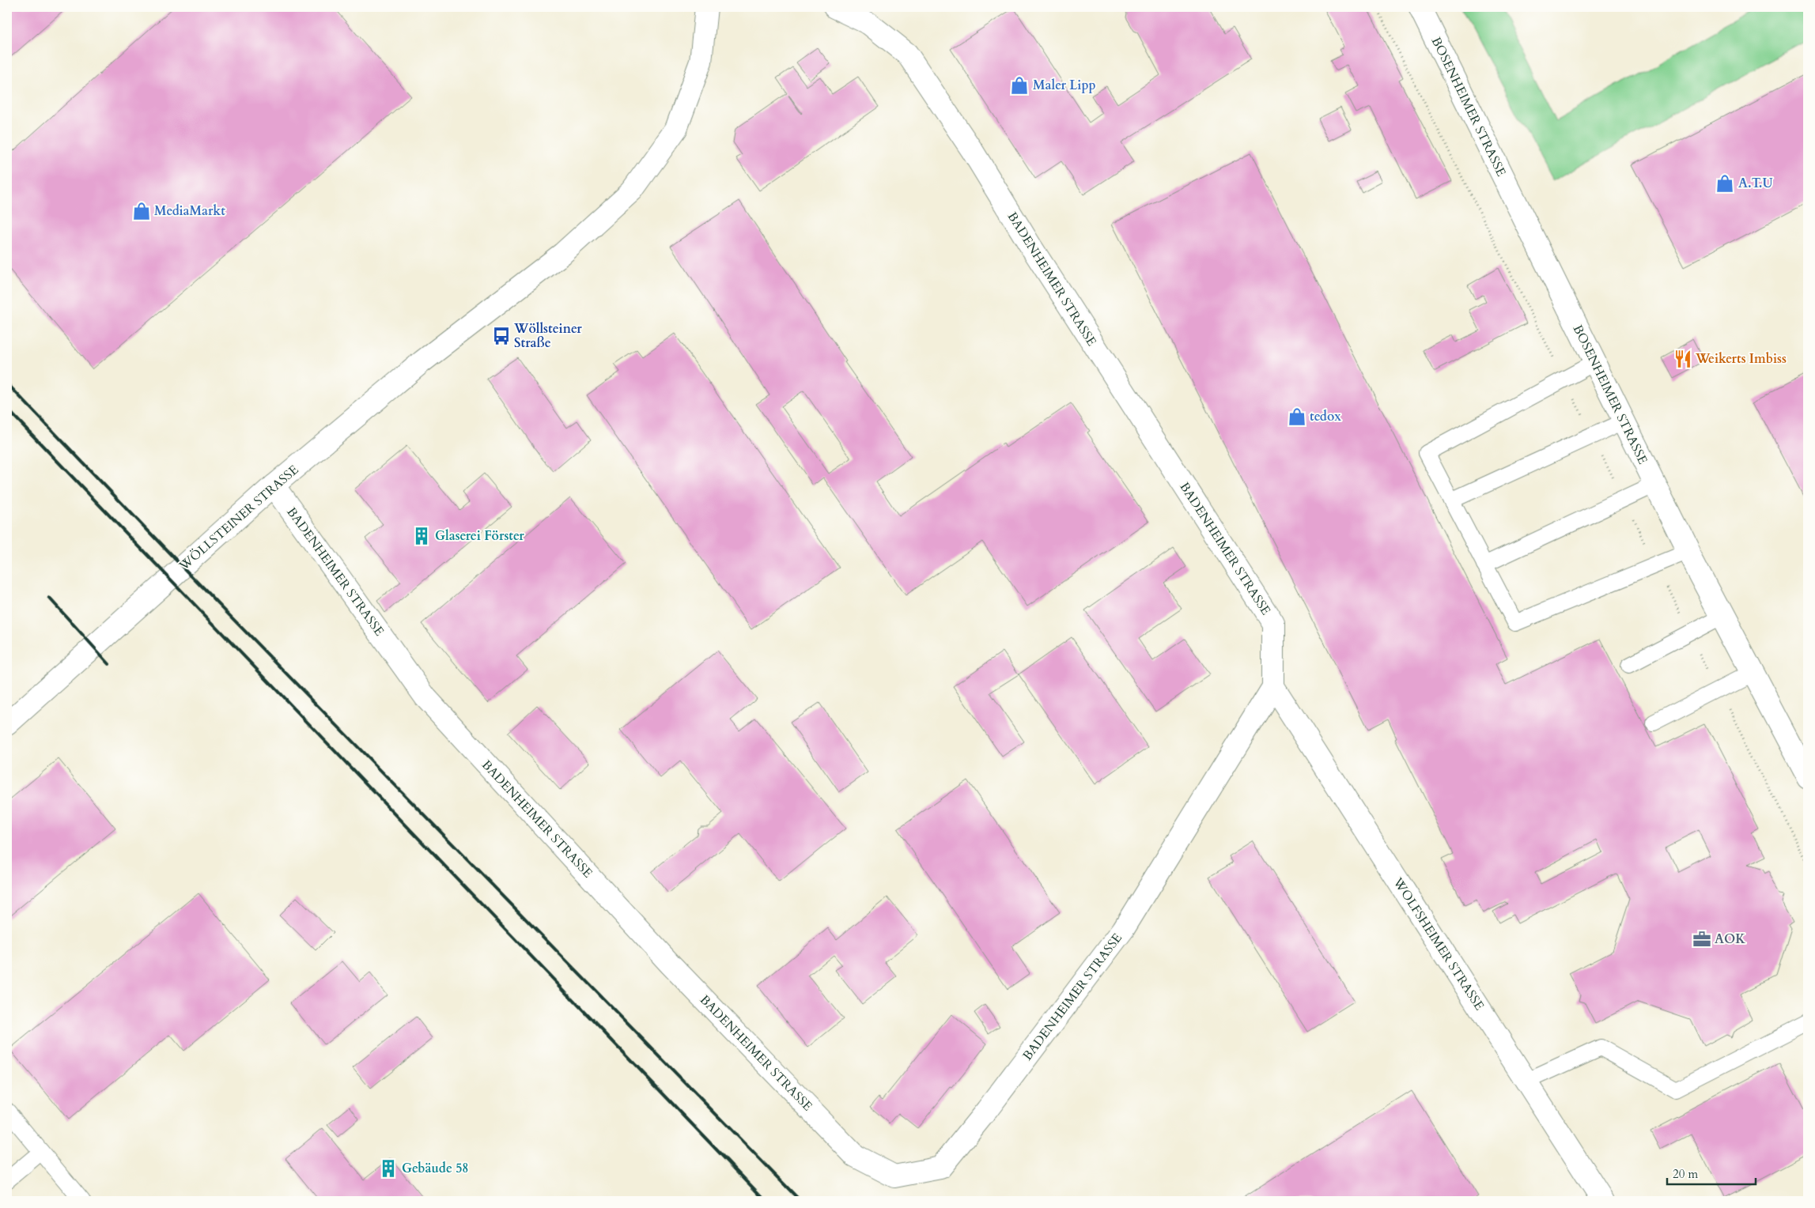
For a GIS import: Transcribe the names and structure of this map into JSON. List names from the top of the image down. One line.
{"streets":{"street":["BOSENHEIMER STRASSE","BADENHEIMER STRASSE","WÖLLSTEINER STRASSE","WOLFSHEIMER STRASSE"]},"crossings":[["BADENHEIMER STRASSE","WÖLLSTEINER STRASSE"],["BADENHEIMER STRASSE","WOLFSHEIMER STRASSE"]],"places":{"shop":["Maler Lipp","A.T.U","MediaMarkt","tedox"],"bus stop":["Wöllsteiner Straße"],"restaurant":["Weikerts Imbiss"],"building":["Glaserei Förster","Gebäude 58"],"office":["AOK"]},"scale_bar":"20 m"}
